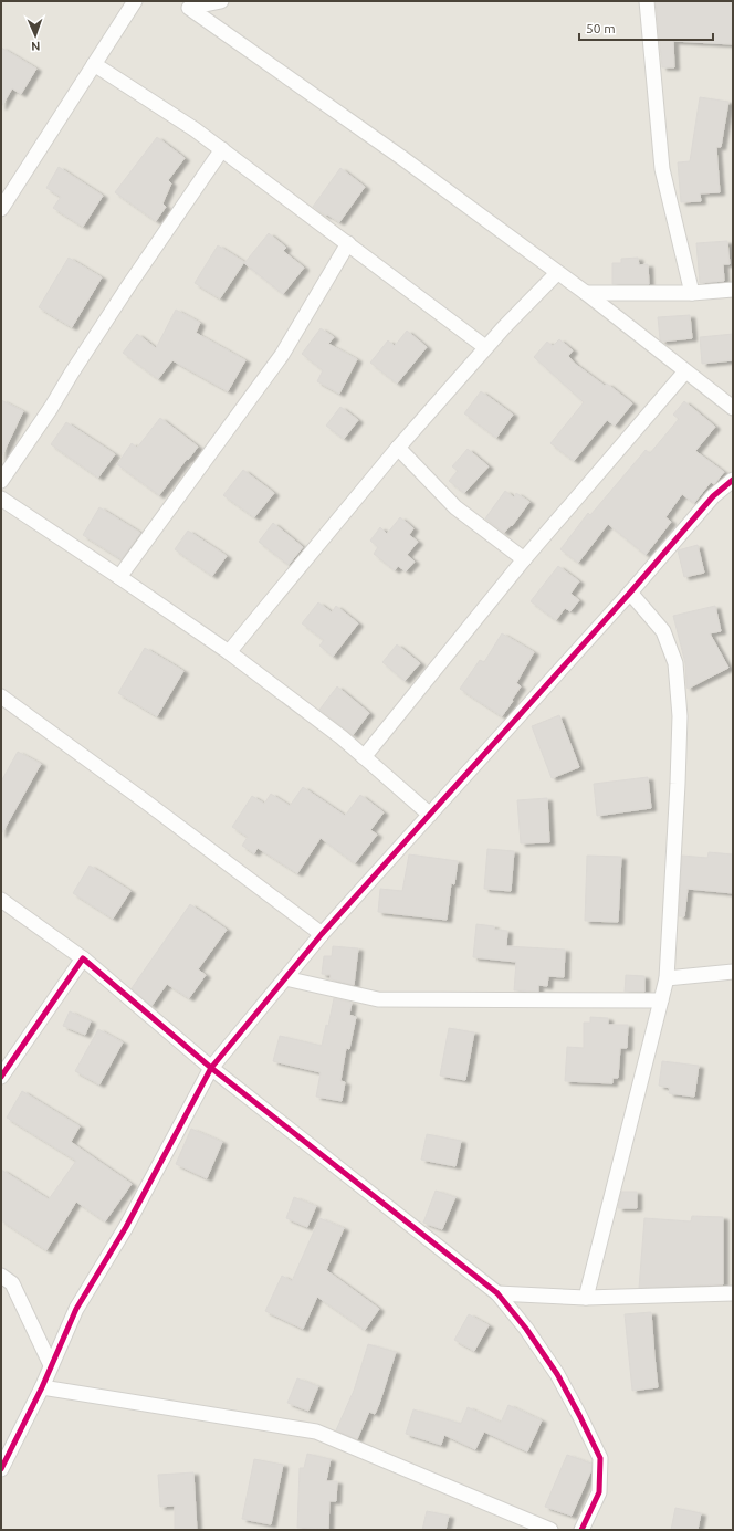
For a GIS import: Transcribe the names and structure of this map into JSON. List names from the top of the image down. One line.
{"scale_bar":"50 m","north":"bottom"}
